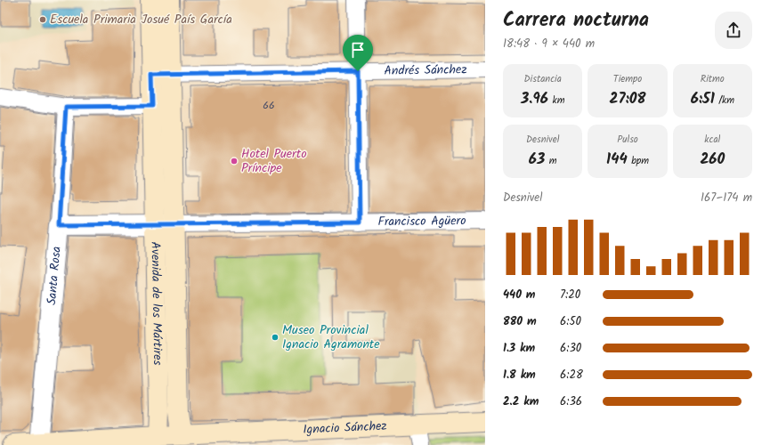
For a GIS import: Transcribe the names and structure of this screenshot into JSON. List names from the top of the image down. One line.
{"streets":{"main road":["Avenida de los Mártires","Ignacio Sánchez"],"street":["Andrés Sánchez","Francisco Agüero","Santa Rosa"]},"crossings":[["Andrés Sánchez","Avenida de los Mártires"],["Francisco Agüero","Santa Rosa"],["Francisco Agüero","Avenida de los Mártires"],["Santa Rosa","Ignacio Sánchez"],["Avenida de los Mártires","Ignacio Sánchez"]],"places":["Escuela Primaria Josué País García","Hotel Puerto Príncipe","Museo Provincial Ignacio Agramonte"],"house_numbers":["66"],"page":{"heading":["Carrera nocturna","18:48 · 9 × 440 m"],"stats":[["Distancia","3.96 km"],["Tiempo","27:08"],["Ritmo","6:51 /km"],["Desnivel","63 m"],["Pulso","144 bpm"],["kcal","260"]],"chart":["Desnivel","167–174 m"],"list":[{"name":"440 m","note":"7:20"},{"name":"880 m","note":"6:50"},{"name":"1.3 km","note":"6:30"},{"name":"1.8 km","note":"6:28"},{"name":"2.2 km","note":"6:36"}]}}
